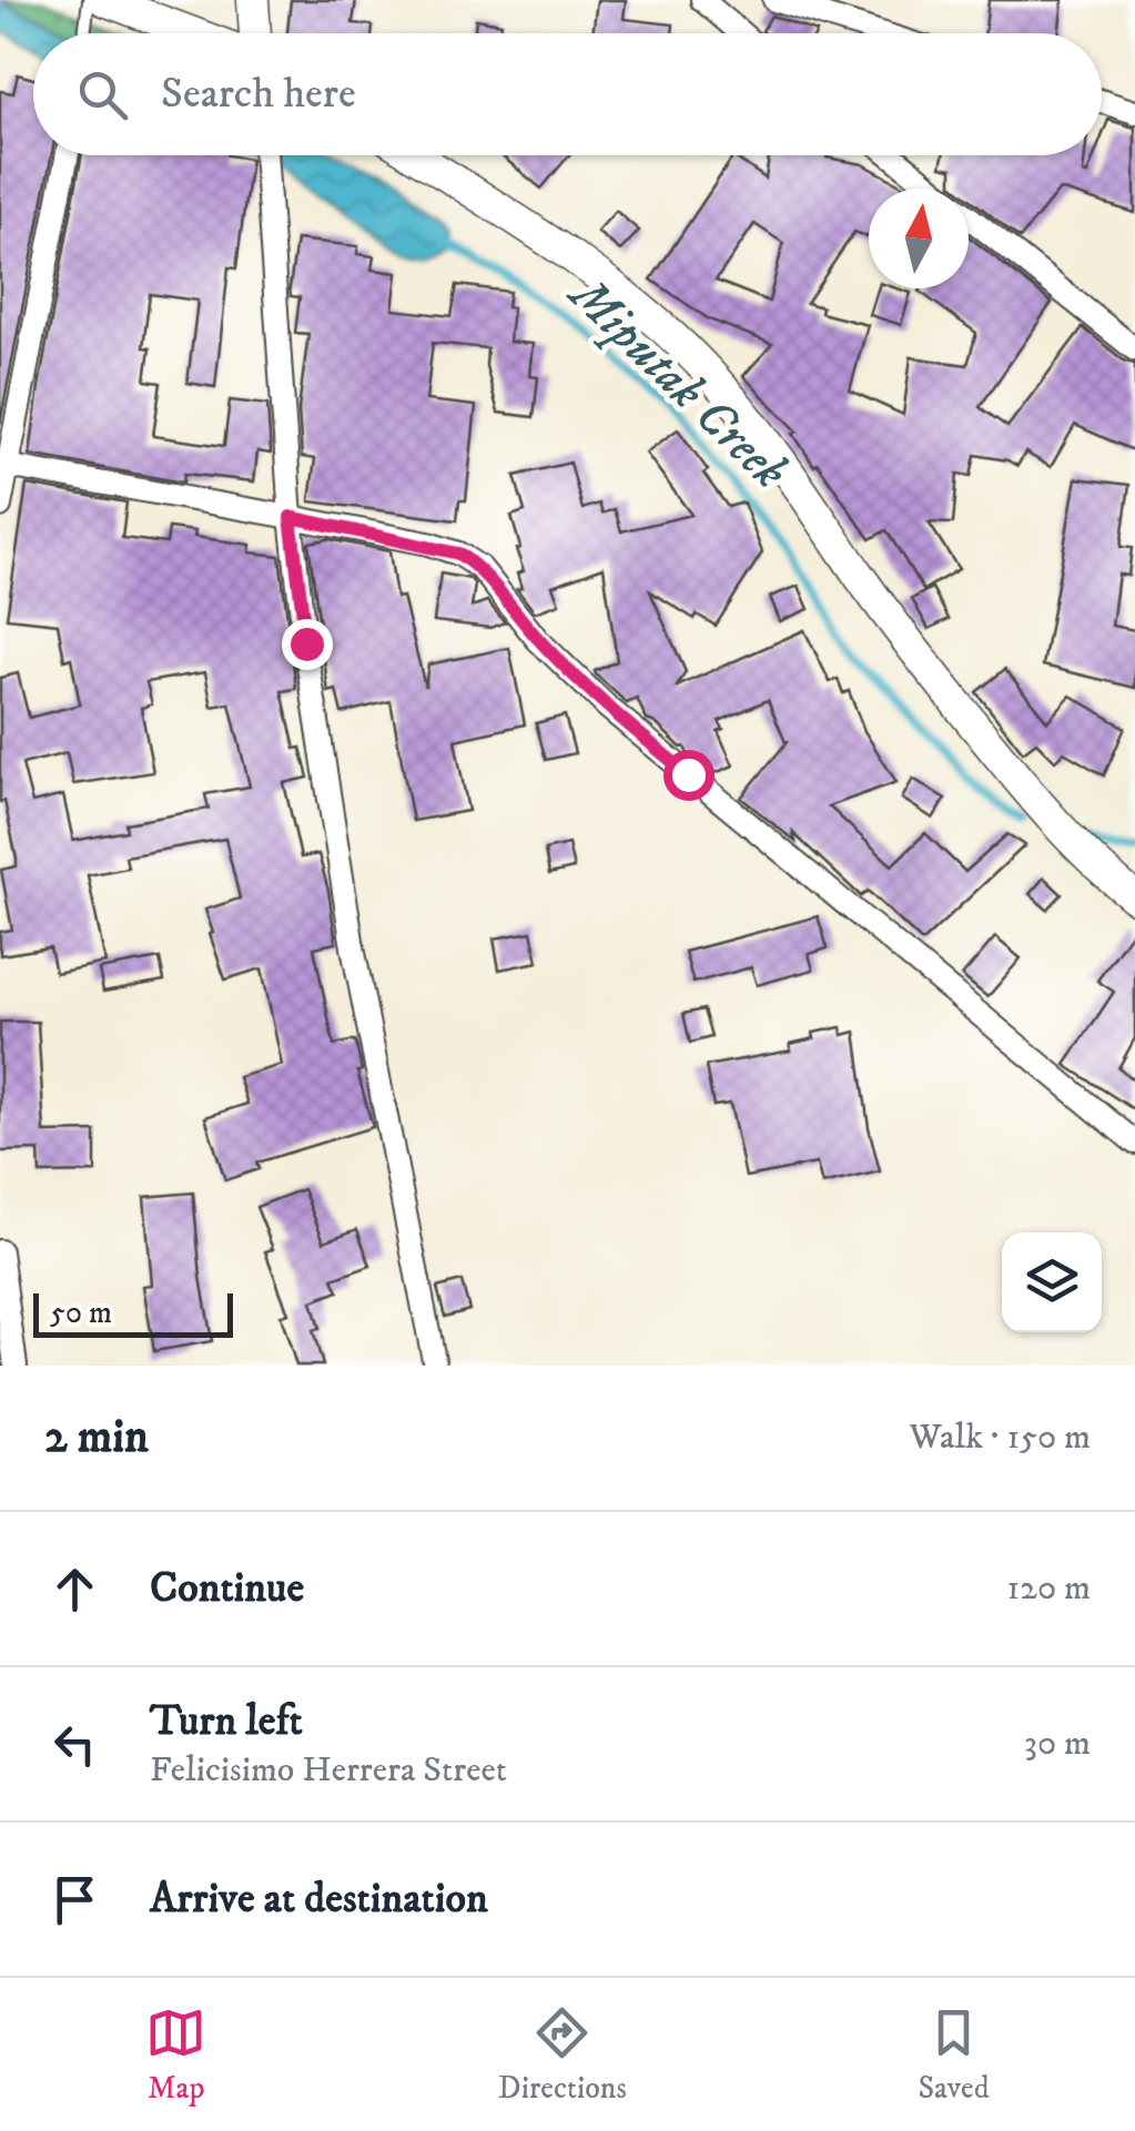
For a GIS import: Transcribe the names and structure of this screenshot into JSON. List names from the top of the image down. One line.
{"water":["Miputak Creek"],"scale_bar":"50 m","north":"top","page":{"search":"Search here","scale":"50 m","heading":["2 min","Walk · 150 m"],"list":[["Continue","120 m"],["Turn left","Felicisimo Herrera Street","30 m"],"Arrive at destination"],"nav":["Map","Directions","Saved"]}}
